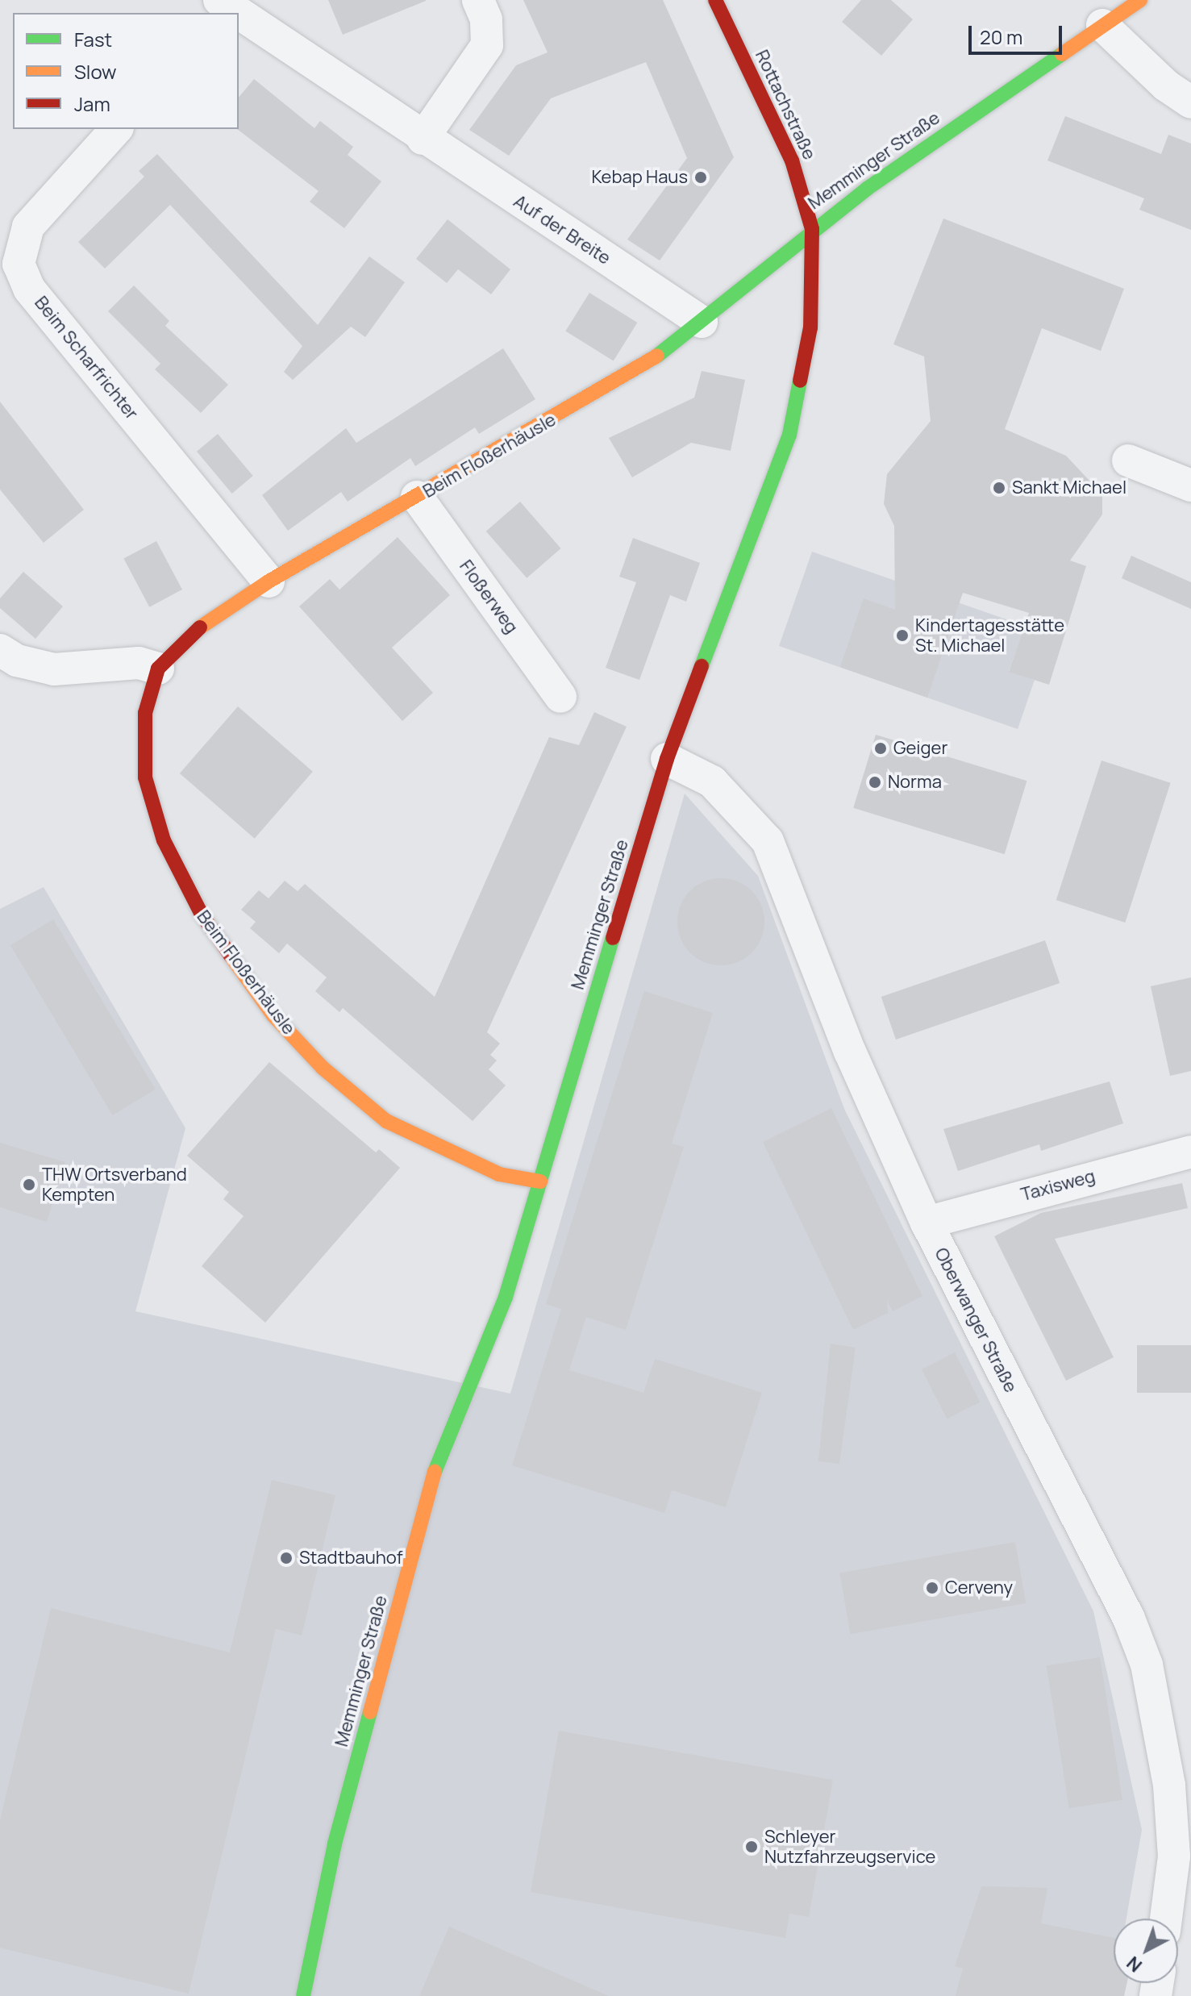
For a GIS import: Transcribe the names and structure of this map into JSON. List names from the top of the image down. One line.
{"streets":{"main road":["Rottachstraße","Memminger Straße","Beim Floßerhäusle"],"street":["Auf der Breite","Beim Scharfrichter","Floßerweg","Taxisweg","Oberwanger Straße"]},"crossings":[["Rottachstraße","Memminger Straße"],["Rottachstraße","Beim Floßerhäusle"],["Memminger Straße","Beim Floßerhäusle"],["Memminger Straße","Oberwanger Straße"],["Auf der Breite","Beim Floßerhäusle"],["Beim Scharfrichter","Beim Floßerhäusle"],["Beim Floßerhäusle","Floßerweg"],["Taxisweg","Oberwanger Straße"]],"places":["Kebap Haus","Sankt Michael","Kindertagesstätte St. Michael","Geiger","Norma","THW Ortsverband Kempten","Stadtbauhof","Cerveny","Schleyer Nutzfahrzeugservice"],"legend":["Fast","Slow","Jam"],"scale_bar":"20 m","north":"bottom left"}
